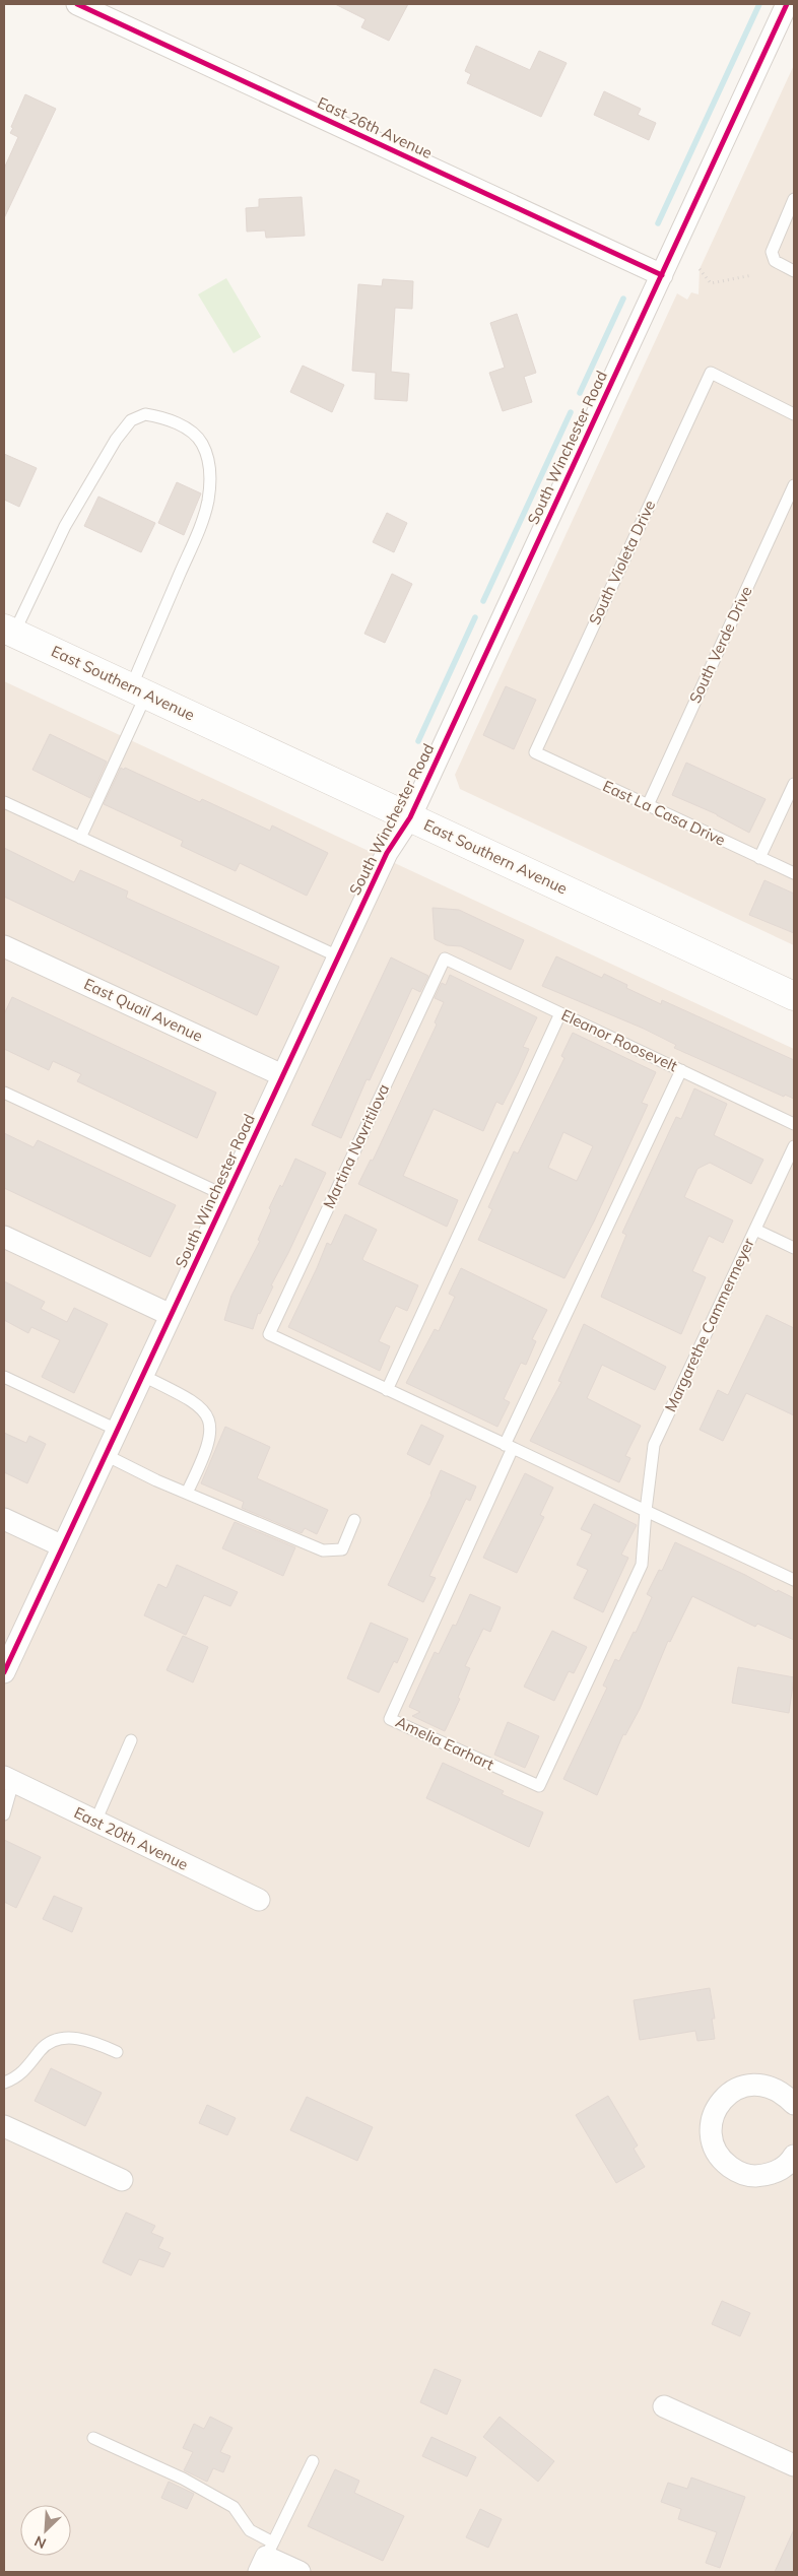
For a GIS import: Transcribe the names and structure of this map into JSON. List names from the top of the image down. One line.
{"streets":{"main road":["East Southern Avenue"],"street":["East 26th Avenue","South Winchester Road","East Quail Avenue","East 20th Avenue"],"lane":["South Violeta Drive","South Verde Drive","East La Casa Drive","Eleanor Roosevelt","Martina Navritilova","Margarethe Cammermeyer","Amelia Earhart"]},"crossings":[["East 26th Avenue","South Winchester Road"],["South Winchester Road","East Southern Avenue"],["South Winchester Road","East Quail Avenue"],["South Violeta Drive","East La Casa Drive"],["South Verde Drive","East La Casa Drive"],["Eleanor Roosevelt","Martina Navritilova"],["Margarethe Cammermeyer","Amelia Earhart"]],"north":"bottom left"}
